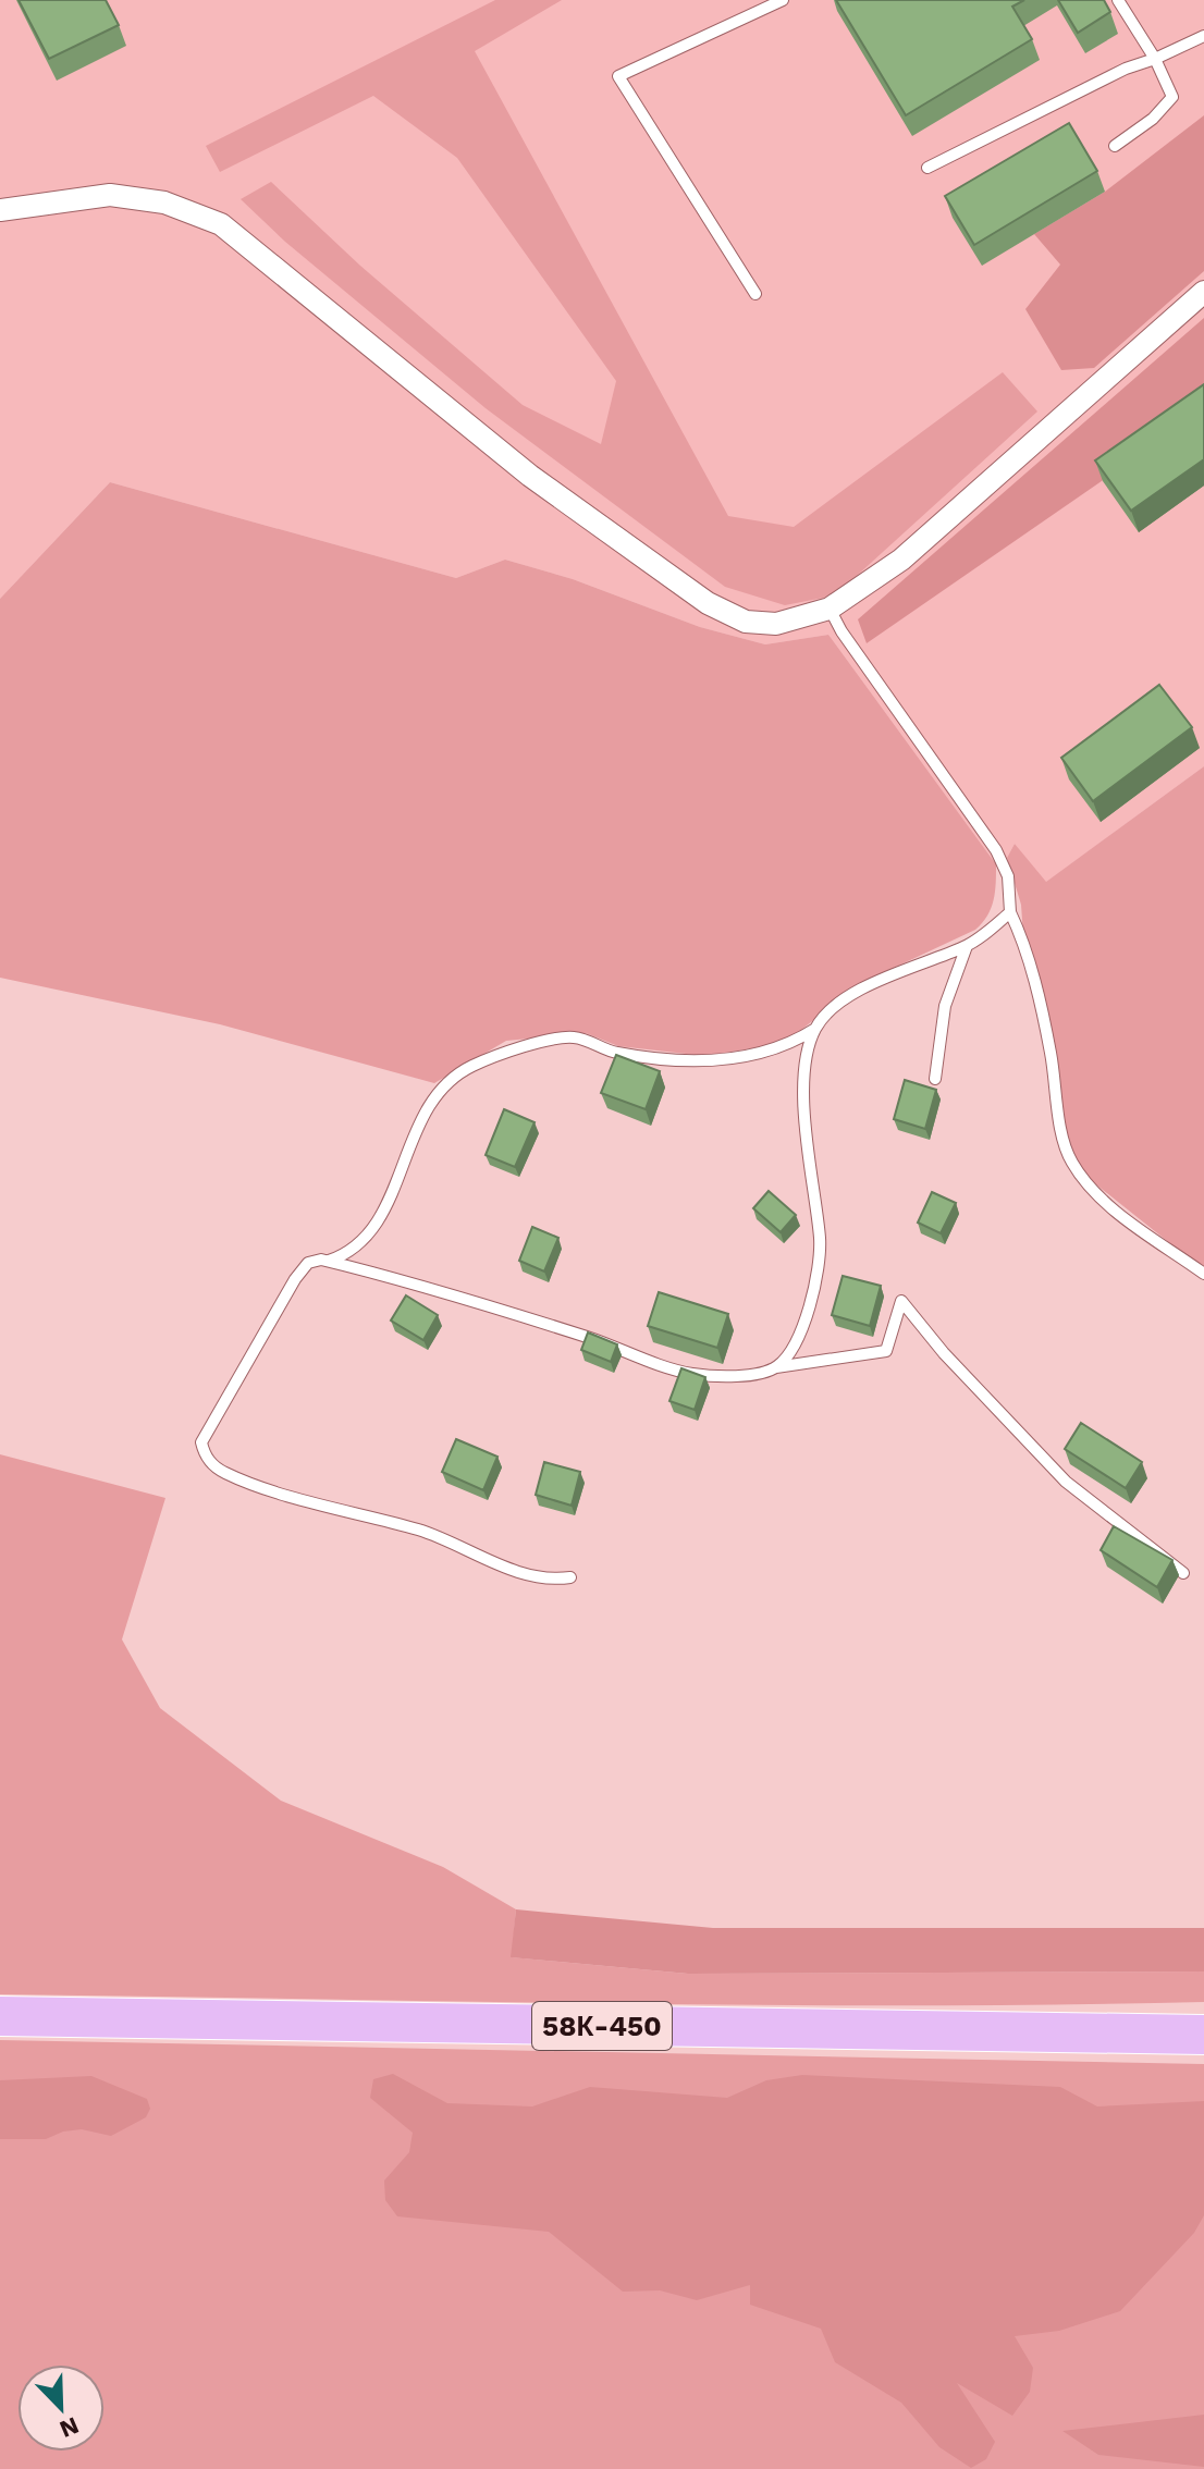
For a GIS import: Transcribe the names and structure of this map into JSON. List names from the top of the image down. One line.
{"streets":{"highway":["58К-450"]},"north":"bottom right"}
